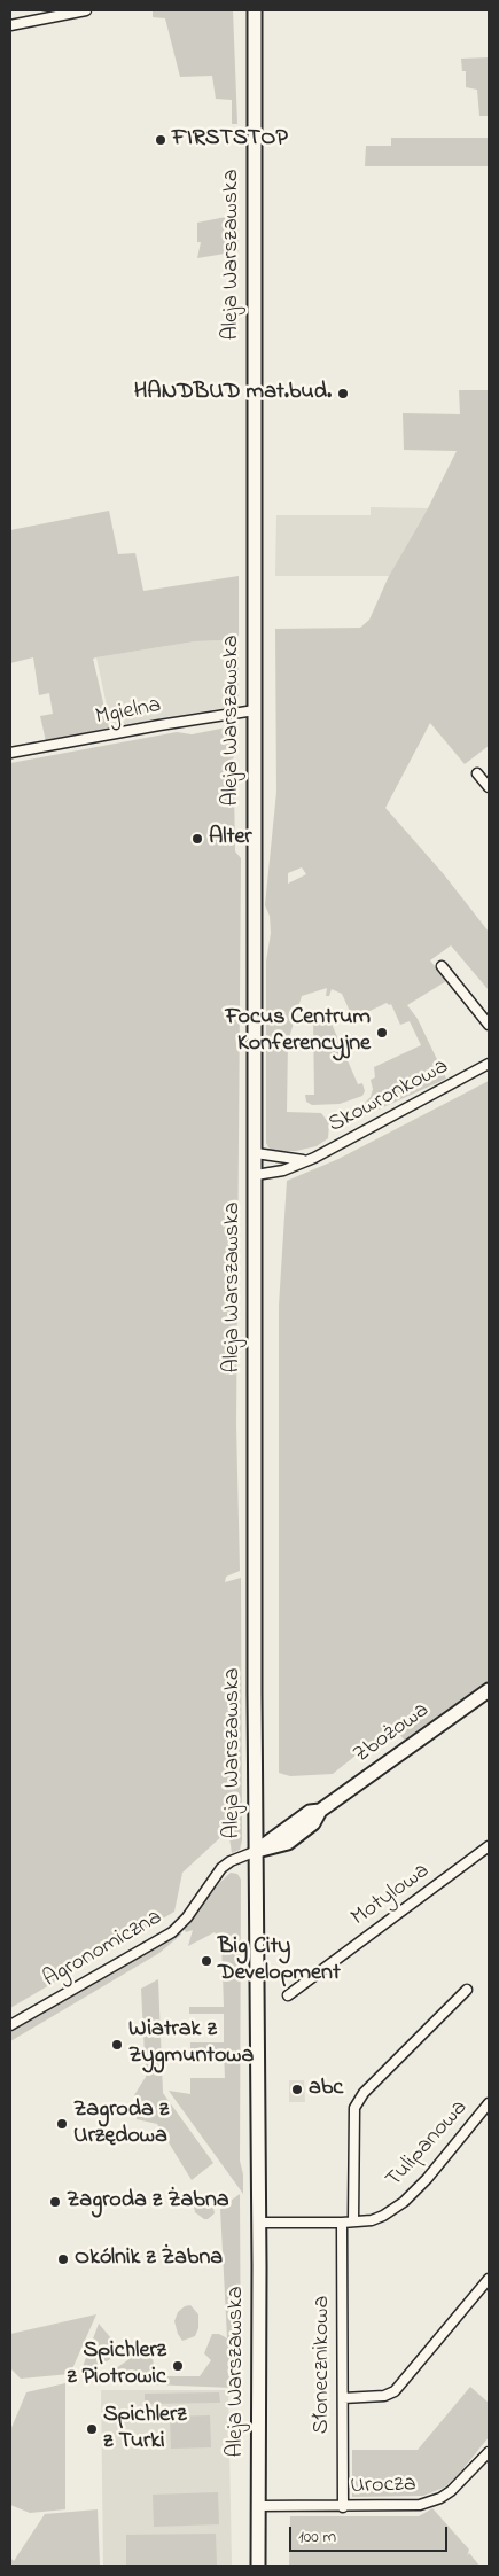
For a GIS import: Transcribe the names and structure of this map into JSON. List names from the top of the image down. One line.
{"streets":{"street":["Aleja Warszawska","Mgielna","Skowronkowa","Zbożowa","Motylowa","Agronomiczna","Tulipanowa","Słonecznikowa","Urocza"]},"crossings":[["Aleja Warszawska","Mgielna"],["Aleja Warszawska","Skowronkowa"],["Aleja Warszawska","Zbożowa"],["Aleja Warszawska","Agronomiczna"],["Aleja Warszawska","Tulipanowa"],["Aleja Warszawska","Urocza"],["Zbożowa","Agronomiczna"],["Tulipanowa","Słonecznikowa"],["Słonecznikowa","Urocza"]],"places":["FIRSTSTOP","HANDBUD mat.bud.","Alter","Focus Centrum Konferencyjne","Big City Development","Wiatrak z Zygmuntowa","abc","Zagroda z Urzędowa","Zagroda z Żabna","Okólnik z Żabna","Spichlerz z Piotrowic","Spichlerz z Turki"],"scale_bar":"100 m"}
